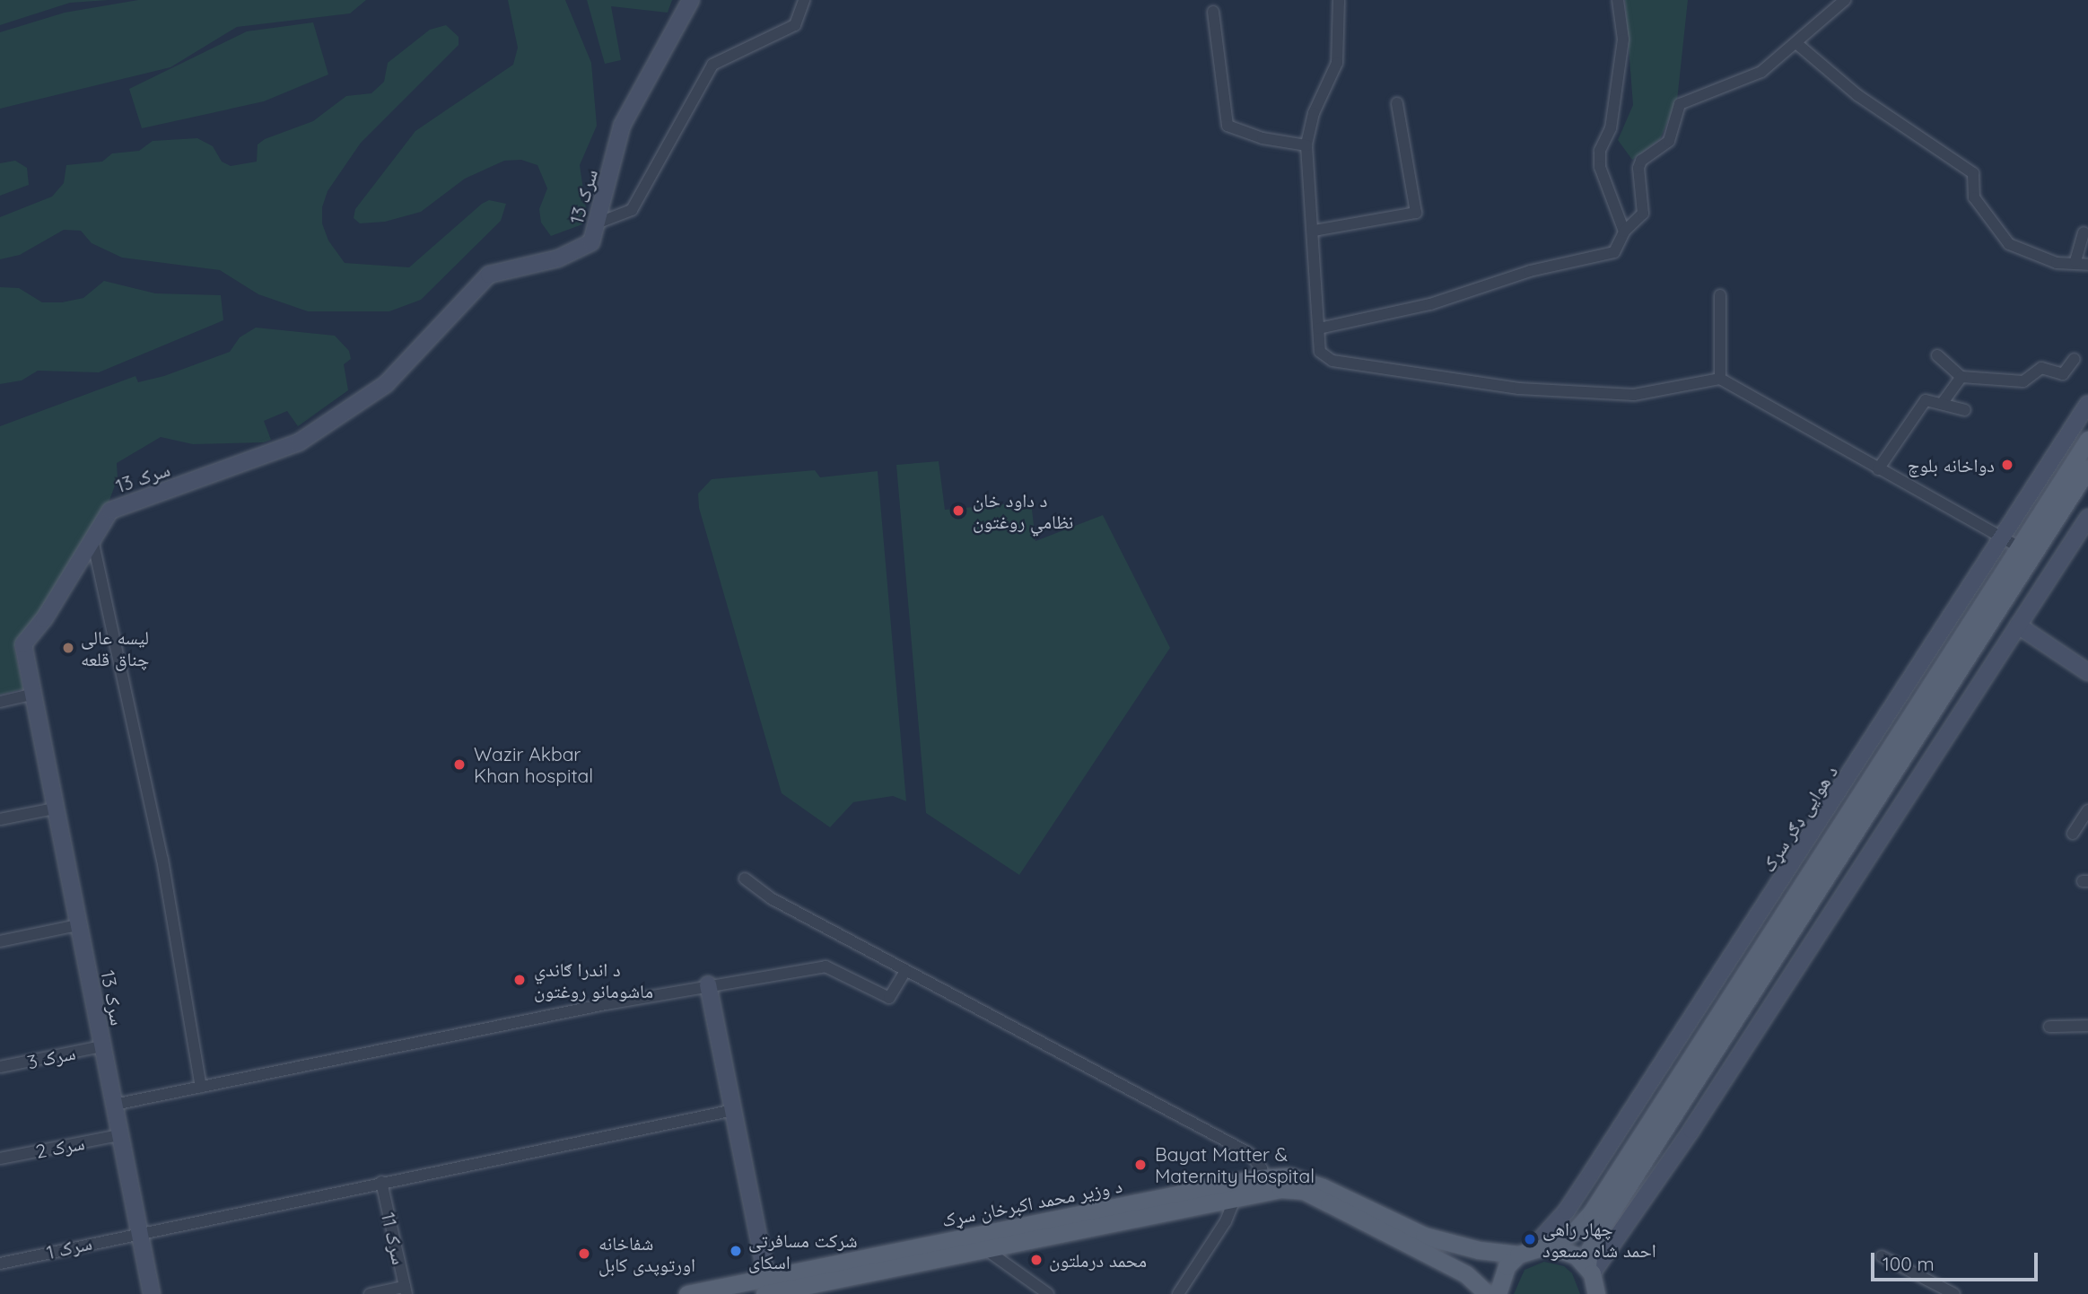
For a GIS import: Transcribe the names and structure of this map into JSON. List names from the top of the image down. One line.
{"streets":{"main road":["د وزیر محمد اکبرخان سړک"],"street":["سرک 13","د هوایی ډګر سړک","سرک 3","سرک 2","سرک 11","سرک 1"]},"crossings":[["سرک 13","سرک 3"],["سرک 13","سرک 2"],["سرک 13","سرک 1"],["د هوایی ډګر سړک","د وزیر محمد اکبرخان سړک"],["سرک 11","سرک 1"]],"places":["دواخانه بلوچ","د داود خان نظامي روغتون","لیسه عالی چناق قلعه","Wazir Akbar Khan hospital","د اندرا ګاندي ماشومانو روغتون","Bayat Matter & Maternity Hospital","چهار راهی احمد شاه مسعود","شرکت مسافرتی اسکای","شفاخانه اورتوپدی کابل","محمد درملتون"],"scale_bar":"100 m"}
